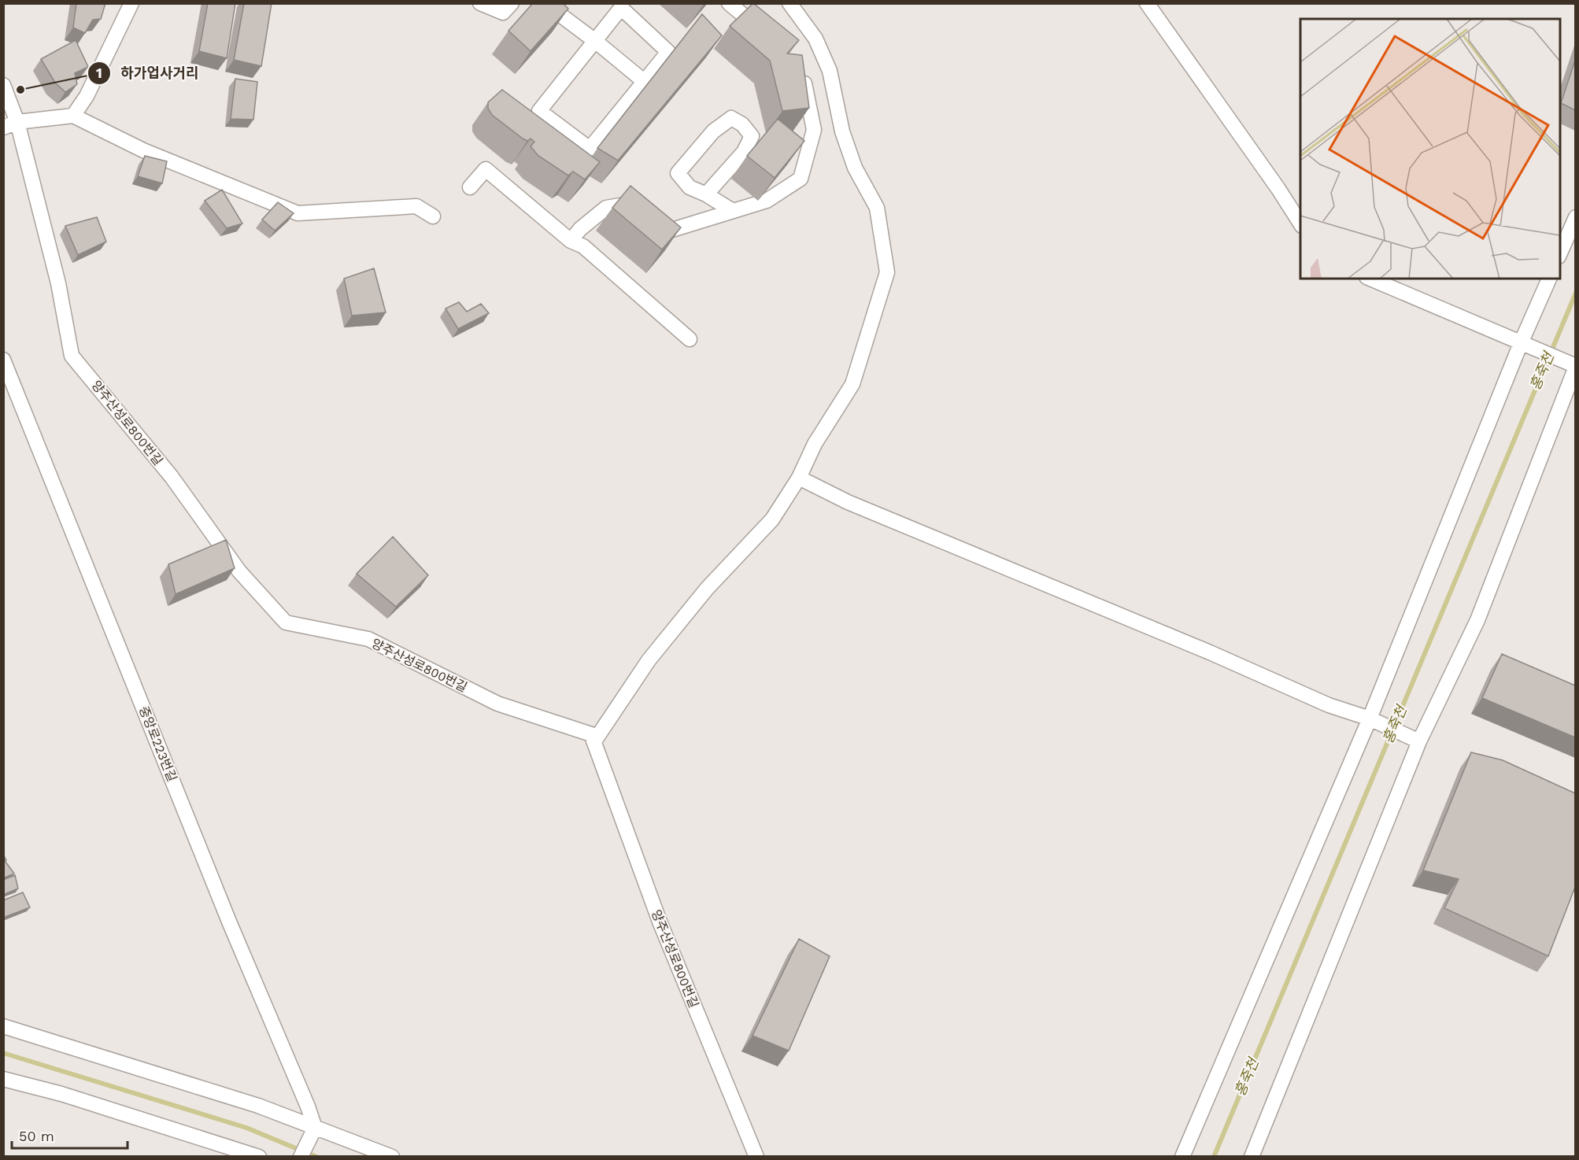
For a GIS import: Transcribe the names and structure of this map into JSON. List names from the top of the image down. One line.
{"streets":{"street":["양주산성로800번길","중앙로223번길"]},"water":["홍죽천"],"places":["하가업사거리"],"scale_bar":"50 m"}
